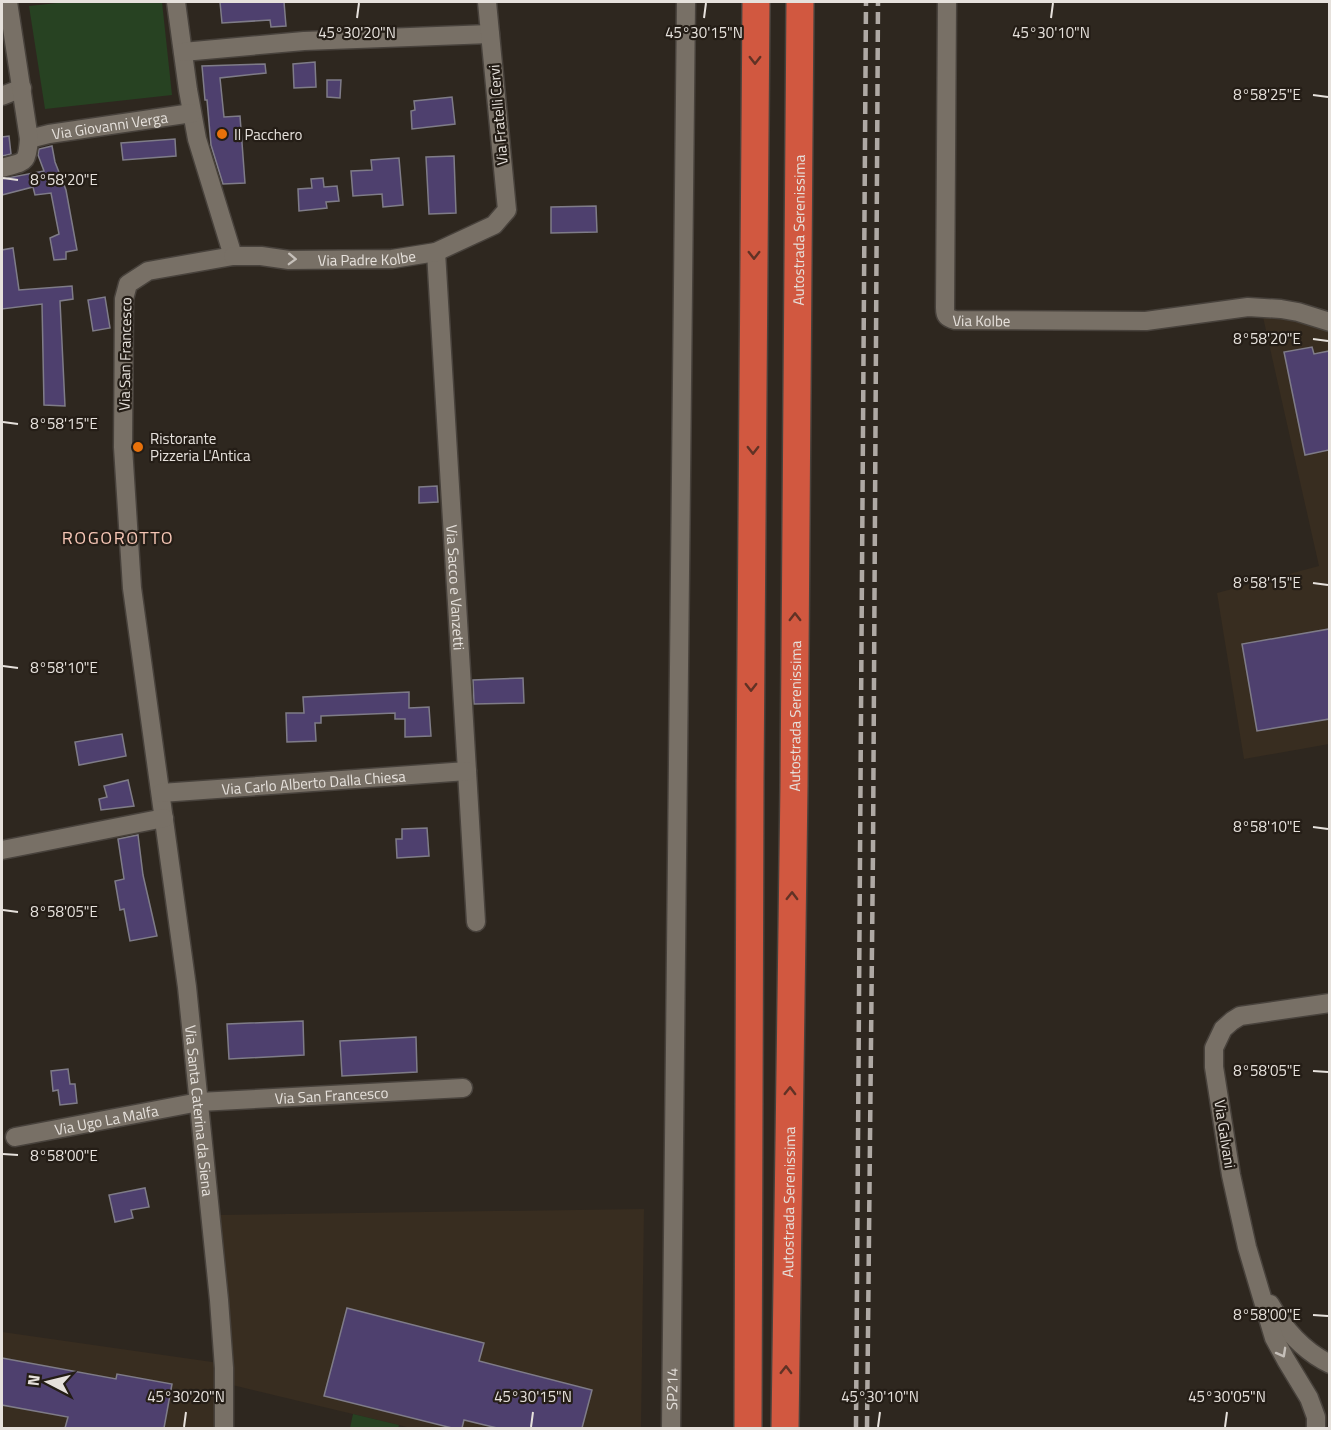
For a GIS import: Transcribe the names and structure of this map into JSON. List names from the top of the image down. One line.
{"streets":{"highway":["Autostrada Serenissima"],"street":["Via Fratelli Cervi","Via Giovanni Verga","Via Padre Kolbe","Via Kolbe","Via San Francesco","Via Sacco e Vanzetti","Via Carlo Alberto Dalla Chiesa","Via Santa Caterina da Siena","Via Ugo La Malfa","Via Galvani","SP214"]},"crossings":[["Via Fratelli Cervi","Via Padre Kolbe"],["Via Padre Kolbe","Via San Francesco"],["Via Padre Kolbe","Via Sacco e Vanzetti"],["Via San Francesco","Via Carlo Alberto Dalla Chiesa"],["Via San Francesco","Via Santa Caterina da Siena"],["Via San Francesco","Via Ugo La Malfa"],["Via Sacco e Vanzetti","Via Carlo Alberto Dalla Chiesa"],["Via Carlo Alberto Dalla Chiesa","Via Santa Caterina da Siena"],["Via Santa Caterina da Siena","Via Ugo La Malfa"]],"one_way":["Via Padre Kolbe"],"districts":["ROGOROTTO"],"places":["Il Pacchero","Ristorante Pizzeria L'Antica"],"north":"left","coordinates":["45°30'20\"N","45°30'15\"N","45°30'10\"N","8°58'25\"E","8°58'20\"E","8°58'15\"E","8°58'10\"E","8°58'05\"E","8°58'00\"E","45°30'05\"N"]}
